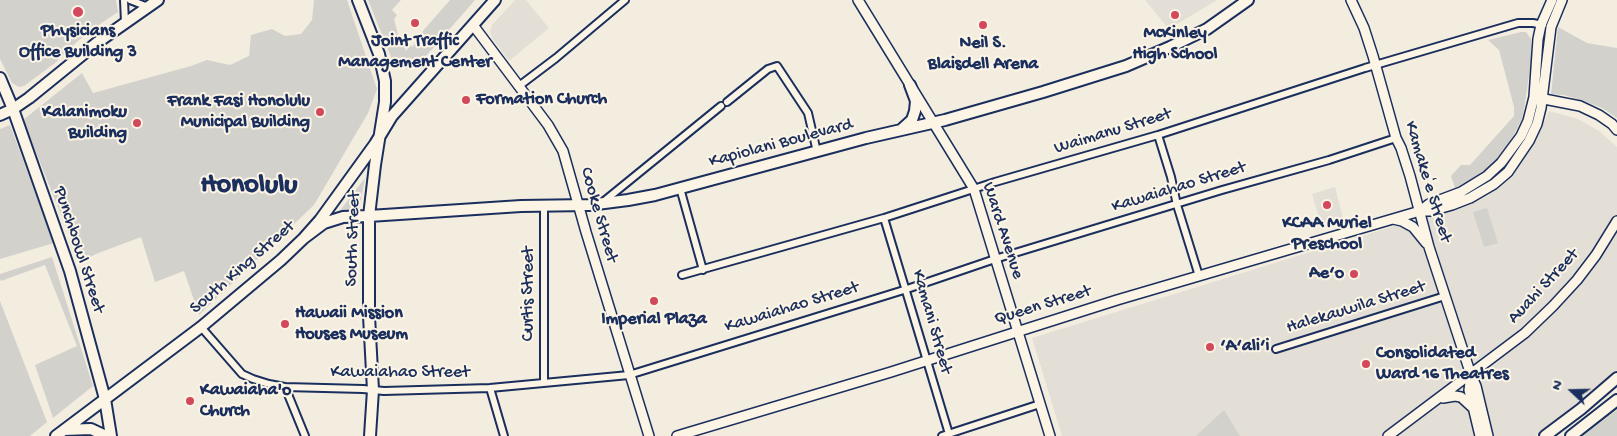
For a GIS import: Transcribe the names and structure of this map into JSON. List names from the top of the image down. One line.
{"streets":{"main road":["Kapiolani Boulevard","South Street","Punchbowl Street","South King Street"],"street":["Waimanu Street","Kamakeʻe Street","Kawaiahao Street","Cooke Street","Ward Avenue","Auahi Street","Curtis Street","Queen Street","Halekauwila Street","Kamani Street"]},"crossings":[["Waimanu Street","Kamakeʻe Street"],["Waimanu Street","Ward Avenue"],["Waimanu Street","Queen Street"],["Waimanu Street","Kamani Street"],["Kapiolani Boulevard","Cooke Street"],["Kapiolani Boulevard","Ward Avenue"],["Kapiolani Boulevard","South Street"],["Kapiolani Boulevard","South King Street"],["Kapiolani Boulevard","Curtis Street"],["Kamakeʻe Street","Kawaiahao Street"],["Kamakeʻe Street","Auahi Street"],["Kamakeʻe Street","Queen Street"],["Kamakeʻe Street","Halekauwila Street"],["Kawaiahao Street","Cooke Street"],["Kawaiahao Street","Ward Avenue"],["Kawaiahao Street","South Street"],["Kawaiahao Street","South King Street"],["Kawaiahao Street","Curtis Street"],["Kawaiahao Street","Kamani Street"],["Cooke Street","South King Street"],["Ward Avenue","Queen Street"],["South Street","South King Street"],["Punchbowl Street","South King Street"],["Queen Street","Kamani Street"]],"districts":["Honolulu"],"places":["Physicians Office Building 3","McKinley High School","Joint Traffic Management Center","Neil S. Blaisdell Arena","Formation Church","Frank Fasi Honolulu Municipal Building","Kalanimoku Building","KCAA Muriel Preschool","Ae‘o","Imperial Plaza","Hawaii Mission Houses Museum","‘A‘ali‘i","Consolidated Ward 16 Theatres","Kawaiaha'o Church"],"north":"left"}
